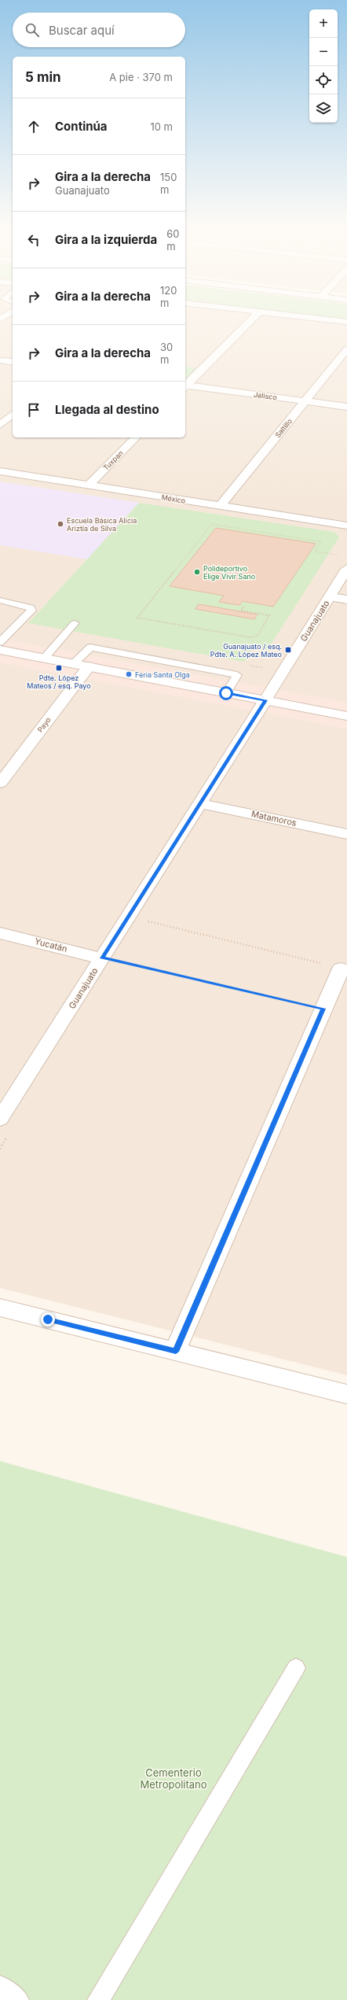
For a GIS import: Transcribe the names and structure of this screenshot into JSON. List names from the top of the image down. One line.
{"streets":{"street":["Jalisco","Saltillo","Tuxpan","México","Guanajuato","Payo","Matamoros","Yucatán"]},"crossings":[["Jalisco","Saltillo"],["Saltillo","México"],["Tuxpan","México"],["Guanajuato","Matamoros"],["Guanajuato","Yucatán"]],"parks":["Cementerio Metropolitano"],"places":{"other":["Escuela Básica Alicia Ariztía de Silva","Polideportivo Elige Vivir Sano","Feria Santa Olga"],"transit":["Guanajuato / esq. Pdte. A. López Mateo","Pdte. López Mateos / esq. Payo"]},"page":{"map_buttons":["+","−"],"search":"Buscar aquí","heading":["5 min","A pie · 370 m"],"list":[["Continúa","10 m"],["Gira a la derecha","Guanajuato","150 m"],["Gira a la izquierda","60 m"],["Gira a la derecha","120 m"],["Gira a la derecha","30 m"],"Llegada al destino"]}}
